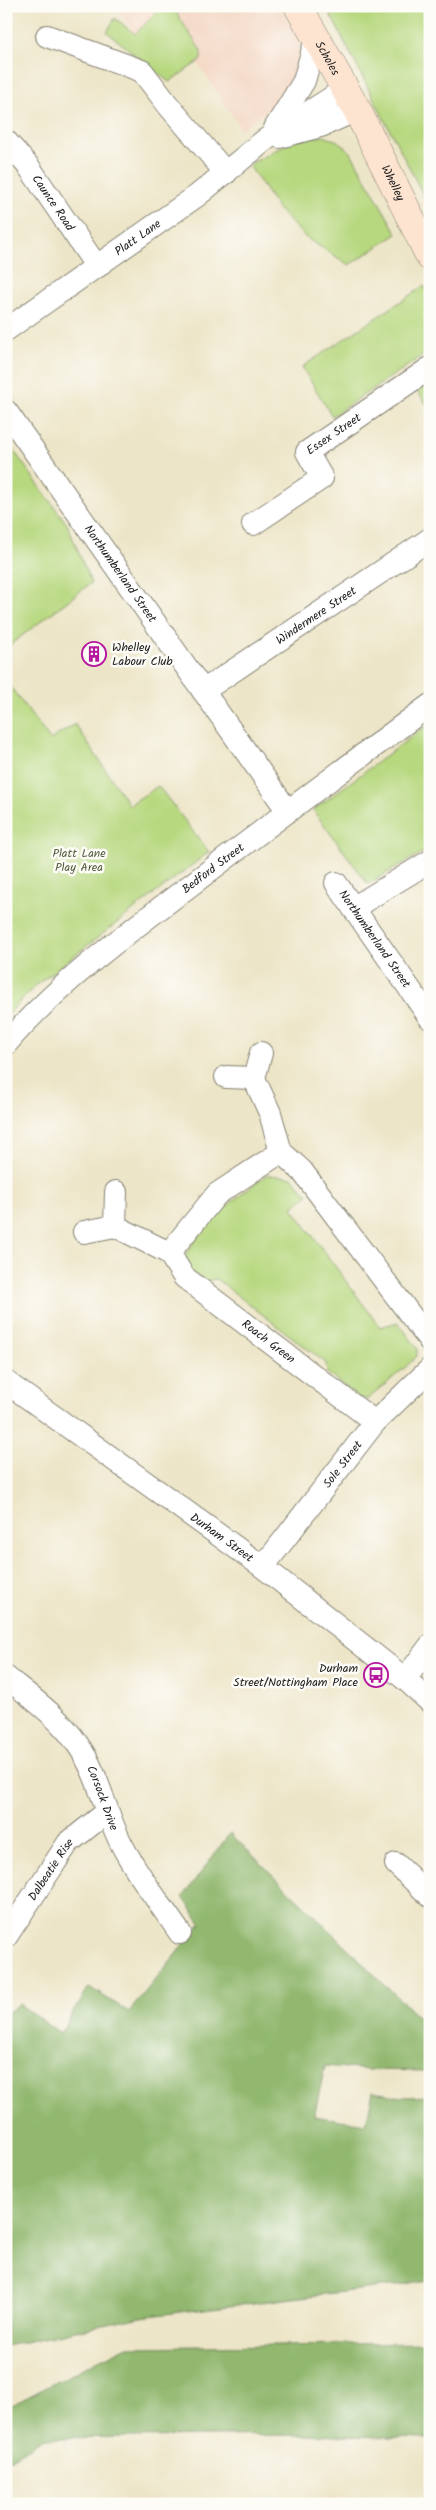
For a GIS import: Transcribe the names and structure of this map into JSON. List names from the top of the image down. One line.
{"streets":{"main road":["Scholes","Whelley"],"street":["Caunce Road","Platt Lane","Essex Street","Northumberland Street","Windermere Street","Bedford Street","Roach Green","Sole Street","Durham Street","Corsock Drive","Dalbeatie Rise"]},"crossings":[["Scholes","Whelley"],["Scholes","Platt Lane"],["Whelley","Platt Lane"],["Caunce Road","Platt Lane"],["Northumberland Street","Windermere Street"],["Northumberland Street","Bedford Street"],["Roach Green","Sole Street"],["Sole Street","Durham Street"],["Corsock Drive","Dalbeatie Rise"]],"parks":["Platt Lane Play Area"],"places":{"building":["Whelley Labour Club"],"bus stop":["Durham Street/Nottingham Place"]}}
